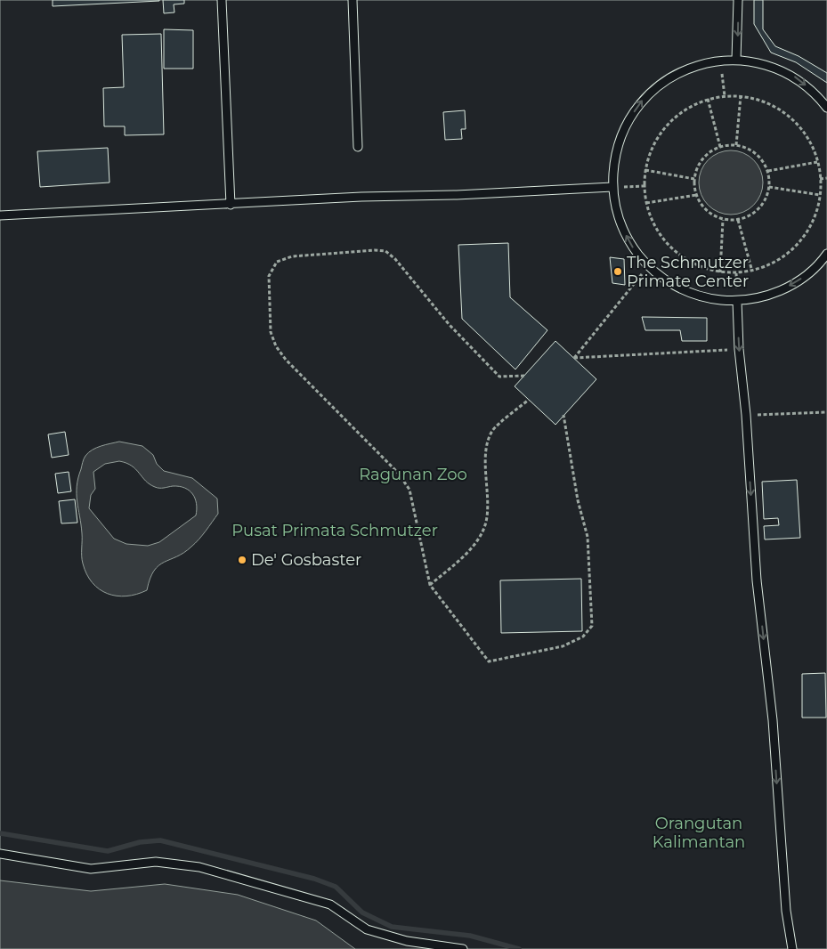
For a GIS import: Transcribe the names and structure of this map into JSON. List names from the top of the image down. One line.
{"parks":["Ragunan Zoo","Pusat Primata Schmutzer","Orangutan Kalimantan"],"places":["The Schmutzer Primate Center","De' Gosbaster"]}
